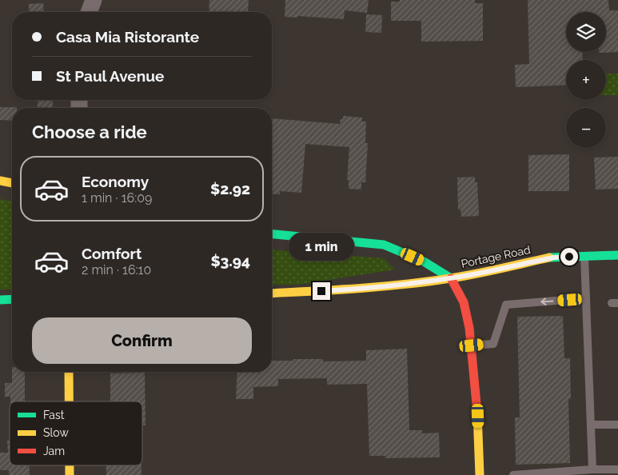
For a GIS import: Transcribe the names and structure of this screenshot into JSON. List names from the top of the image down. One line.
{"streets":{"street":["Portage Road"]},"legend":["Fast","Slow","Jam"],"page":{"map_buttons":["+","−"],"banner":["Casa Mia Ristorante","St Paul Avenue"],"heading":"Choose a ride","list":[{"name":"Economy","note":"1 min · 16:09","value":"$2.92"},{"name":"Comfort","note":"2 min · 16:10","value":"$3.94"}],"bubble":"1 min","buttons":"Confirm"}}
